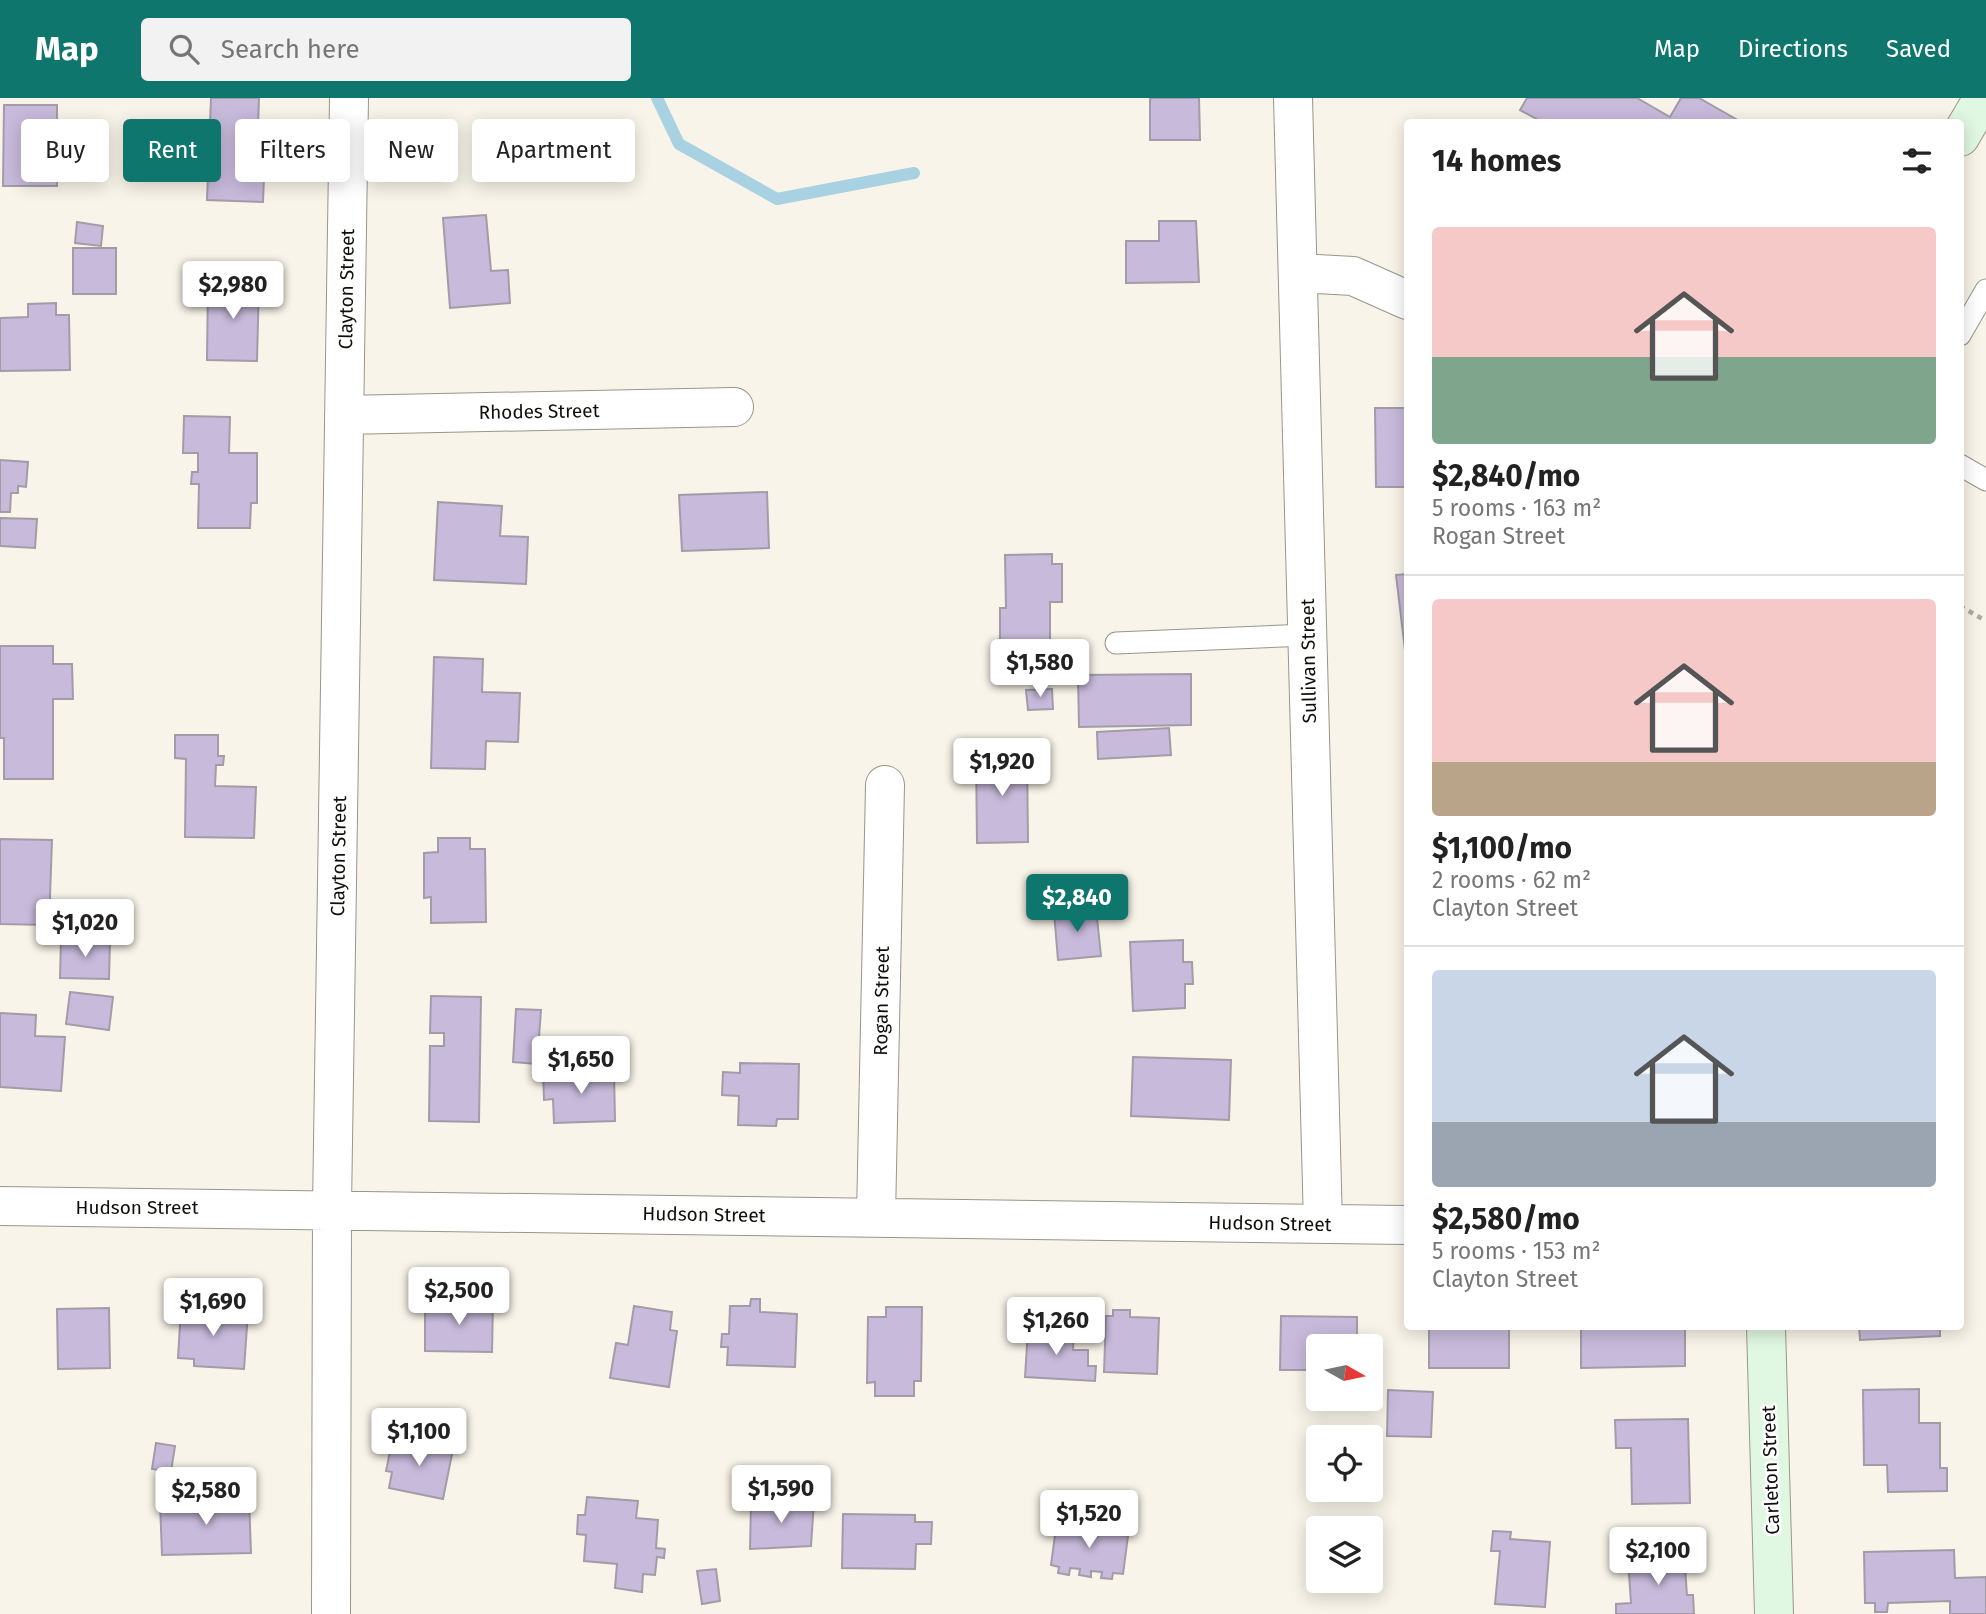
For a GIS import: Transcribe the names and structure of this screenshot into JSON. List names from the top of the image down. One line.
{"streets":{"street":["Clayton Street","Rhodes Street","Sullivan Street","Rogan Street","Hudson Street","Carleton Street"]},"crossings":[["Clayton Street","Rhodes Street"],["Clayton Street","Hudson Street"],["Sullivan Street","Hudson Street"],["Rogan Street","Hudson Street"]],"north":"right","page":{"header":"Map","search":"Search here","nav":["Map","Directions","Saved"],"chip":["Buy","Rent","Filters","New","Apartment"],"heading":"14 homes","list":[{"name":"$2,840/mo","note":"5 rooms · 163 m² · Rogan Street"},{"name":"$1,100/mo","note":"2 rooms · 62 m² · Clayton Street"},{"name":"$2,580/mo","note":"5 rooms · 153 m² · Clayton Street"}],"price":["$2,980","$1,580","$1,920","$2,840","$1,020","$1,650","$2,500","$1,690","$1,260","$1,100","$1,590","$2,580","$1,520","$2,100"]}}
